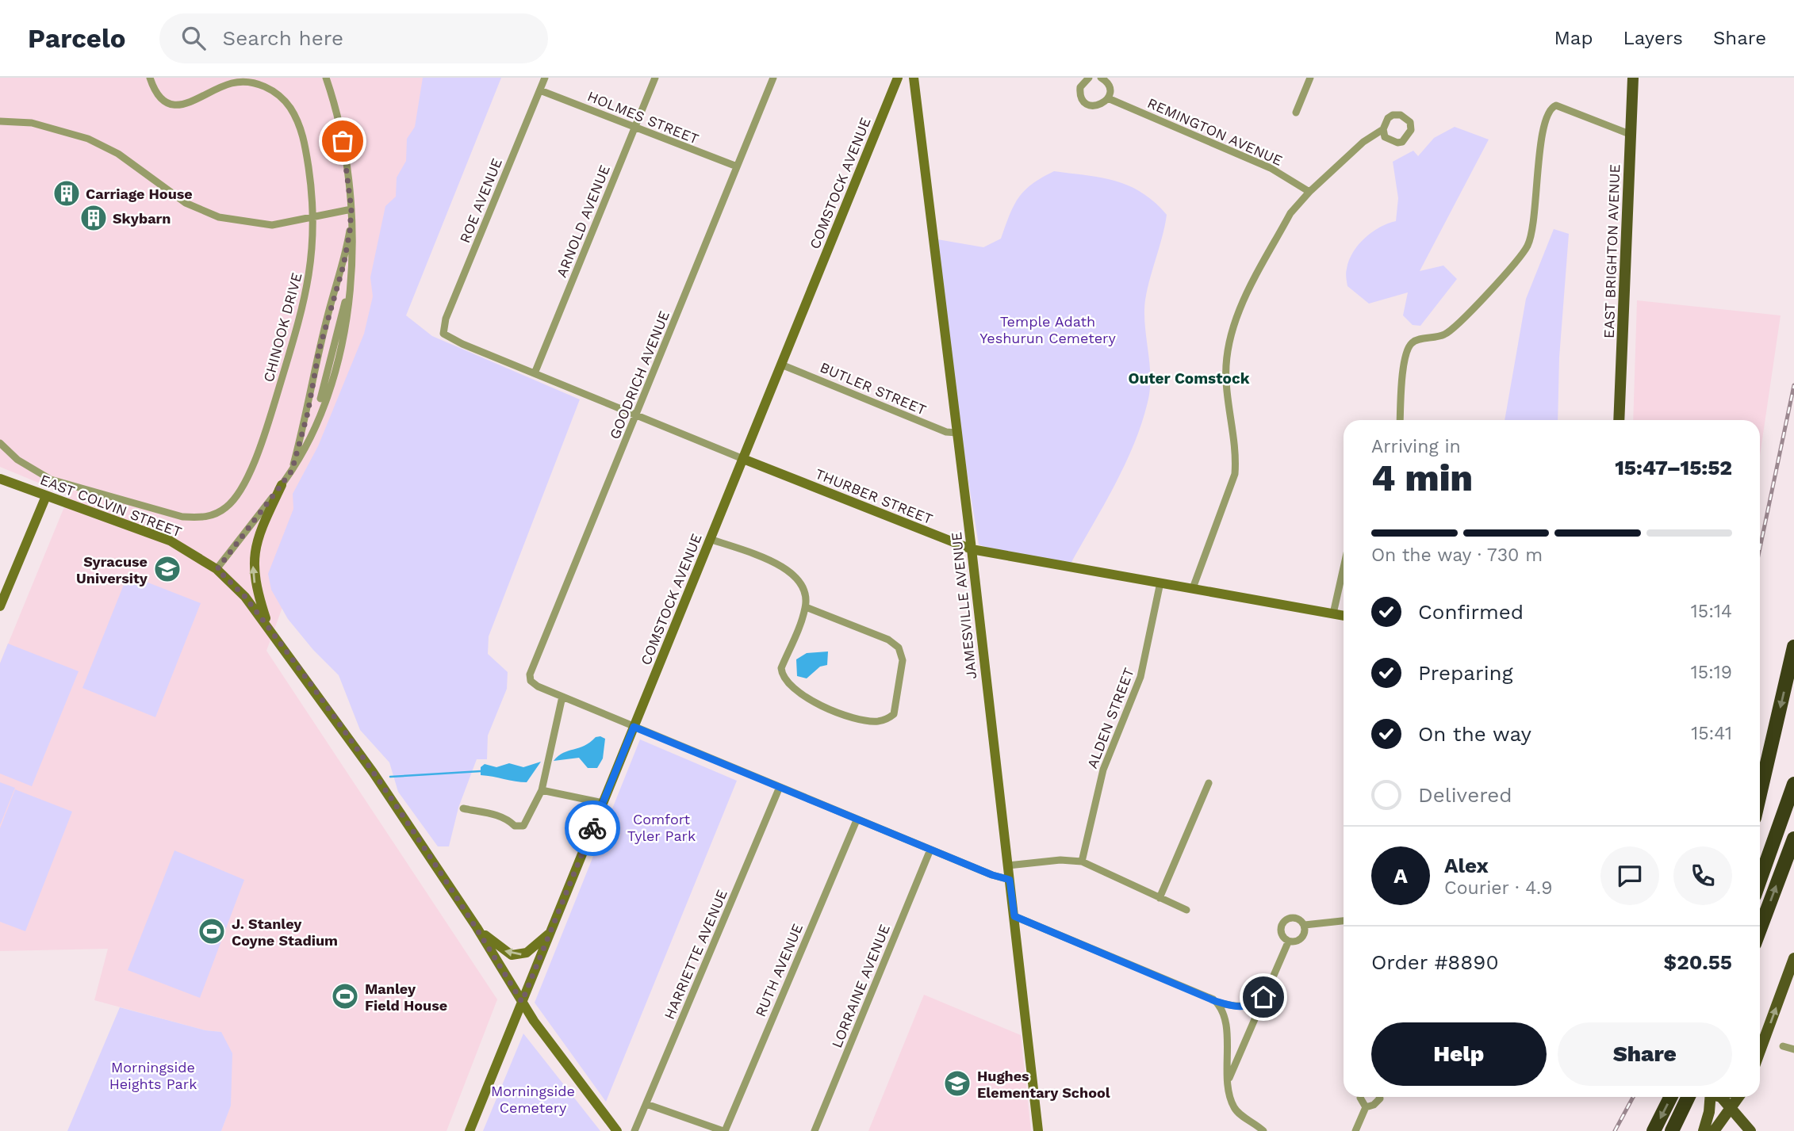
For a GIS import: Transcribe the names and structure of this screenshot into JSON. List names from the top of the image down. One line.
{"streets":{"main road":["EAST BRIGHTON AVENUE"],"street":["HOLMES STREET","REMINGTON AVENUE","COMSTOCK AVENUE","ROE AVENUE","ARNOLD AVENUE","CHINOOK DRIVE","GOODRICH AVENUE","BUTLER STREET","THURBER STREET","EAST COLVIN STREET","JAMESVILLE AVENUE","ALDEN STREET","HARRIETTE AVENUE","RUTH AVENUE","LORRAINE AVENUE"]},"crossings":[["HOLMES STREET","ROE AVENUE"],["HOLMES STREET","ARNOLD AVENUE"],["HOLMES STREET","GOODRICH AVENUE"],["COMSTOCK AVENUE","BUTLER STREET"],["COMSTOCK AVENUE","THURBER STREET"],["COMSTOCK AVENUE","EAST COLVIN STREET"],["ROE AVENUE","THURBER STREET"],["ARNOLD AVENUE","THURBER STREET"],["GOODRICH AVENUE","THURBER STREET"],["BUTLER STREET","JAMESVILLE AVENUE"],["THURBER STREET","JAMESVILLE AVENUE"],["THURBER STREET","ALDEN STREET"]],"districts":["Outer Comstock"],"parks":["Temple Adath Yeshurun Cemetery","Comfort Tyler Park","Morningside Heights Park","Morningside Cemetery"],"places":{"building":["Carriage House","Skybarn"],"school or university":["Syracuse University","Hughes Elementary School"],"sports":["J. Stanley Coyne Stadium","Manley Field House"]},"page":{"header":"Parcelo","search":"Search here","nav":["Map","Layers","Share"],"heading":["4 min","Arriving in","15:47–15:52"],"panel":["Alex","Courier · 4.9","Order #8890","$20.55"],"bar":"On the way · 730 m","list":[["Confirmed","15:14"],["Preparing","15:19"],["On the way","15:41"],"Delivered"],"round":"A","buttons":["Help","Share"]}}
